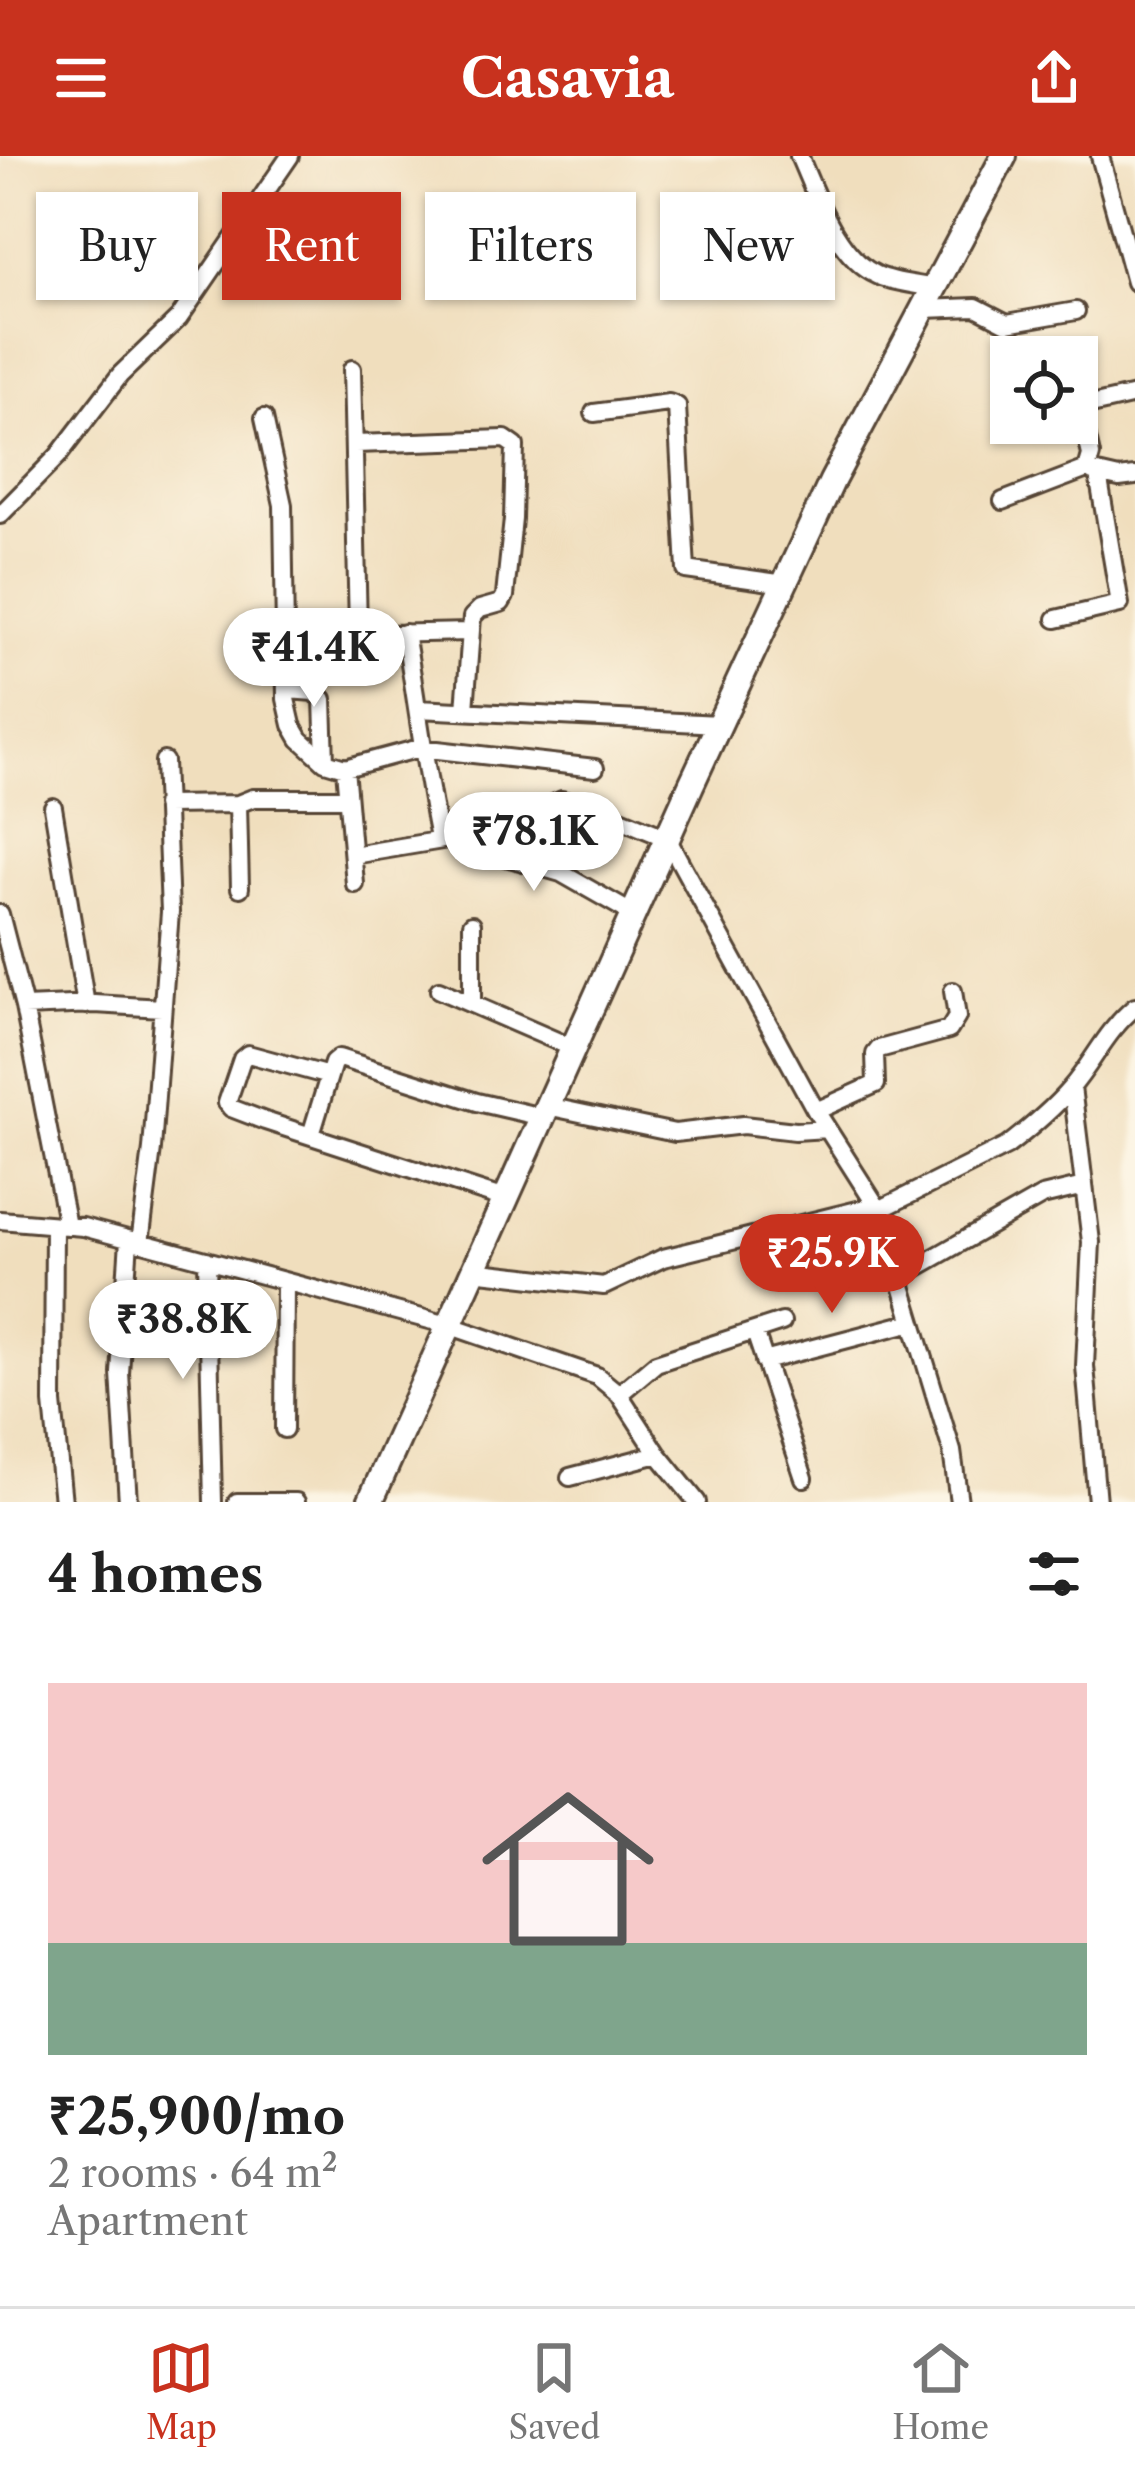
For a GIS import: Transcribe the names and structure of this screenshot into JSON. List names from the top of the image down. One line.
{"page":{"header":"Casavia","chip":["Buy","Rent","Filters","New"],"price":["₹41.4K","₹78.1K","₹25.9K","₹38.8K"],"heading":"4 homes","list":[{"name":"₹25,900/mo","note":"2 rooms · 64 m² · Apartment"}],"tabs":["Map","Saved","Home"]}}
